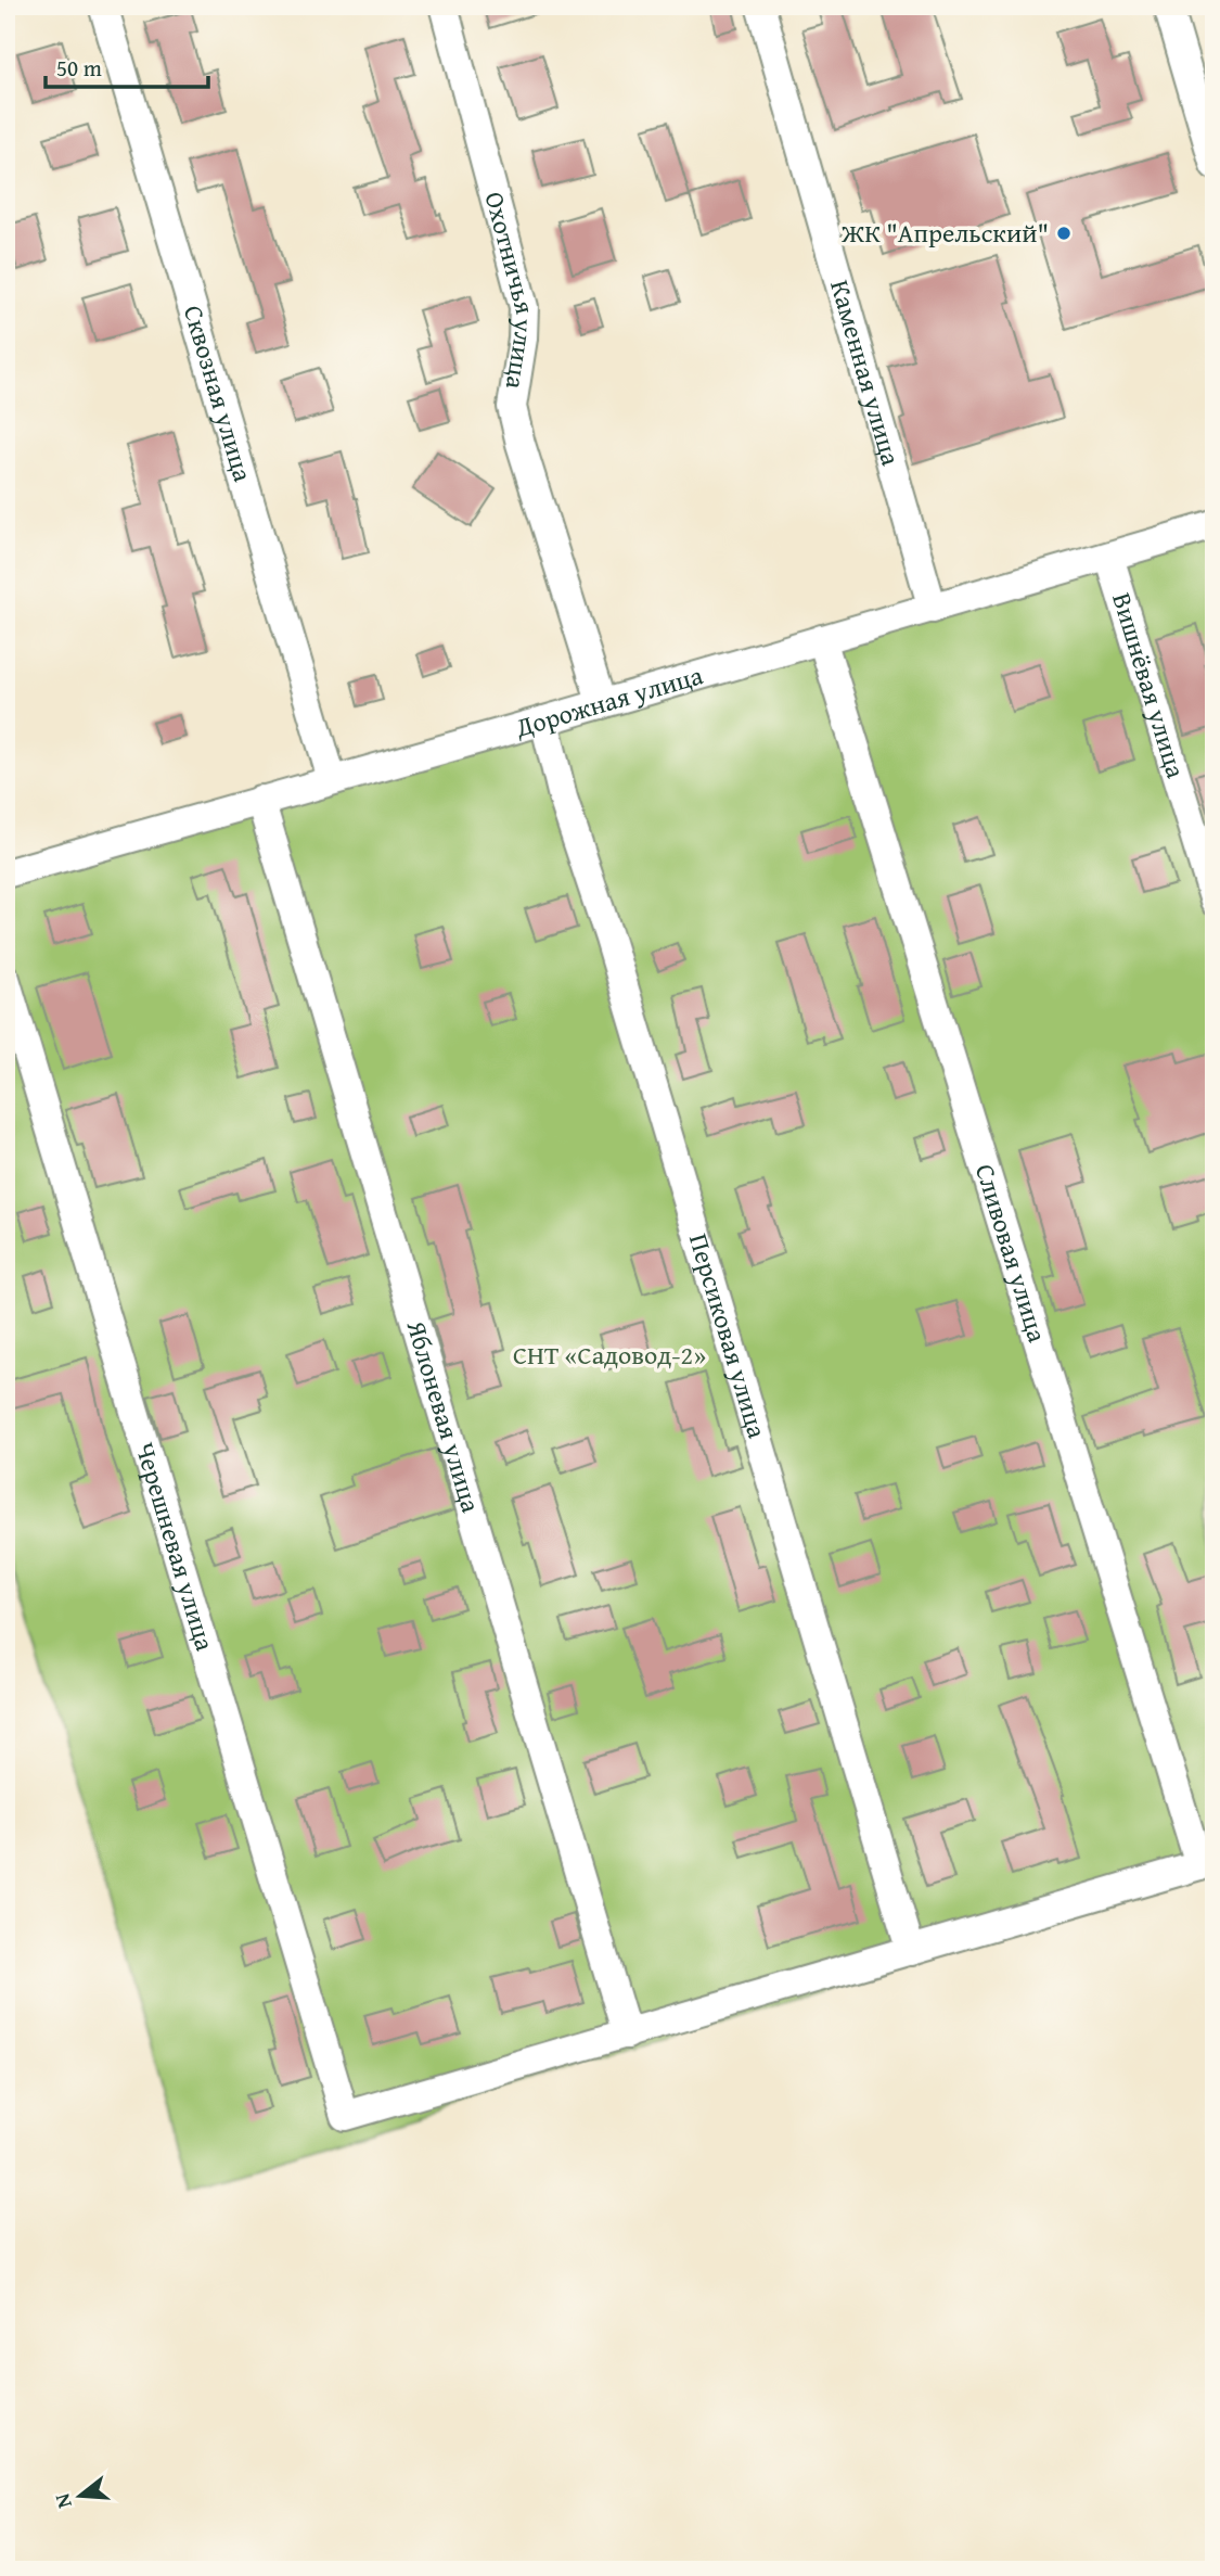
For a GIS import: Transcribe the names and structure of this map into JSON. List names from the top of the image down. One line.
{"streets":{"street":["Охотничья улица","Каменная улица","Сквозная улица","Вишнёвая улица","Дорожная улица","Сливовая улица","Персиковая улица","Яблоневая улица","Черешневая улица"]},"crossings":[["Охотничья улица","Дорожная улица"],["Каменная улица","Дорожная улица"],["Сквозная улица","Дорожная улица"],["Вишнёвая улица","Дорожная улица"],["Дорожная улица","Сливовая улица"],["Дорожная улица","Персиковая улица"],["Дорожная улица","Яблоневая улица"],["Яблоневая улица","Черешневая улица"]],"parks":["СНТ «Садовод-2»"],"places":["ЖК \"Апрельский\""],"scale_bar":"50 m","north":"left"}
